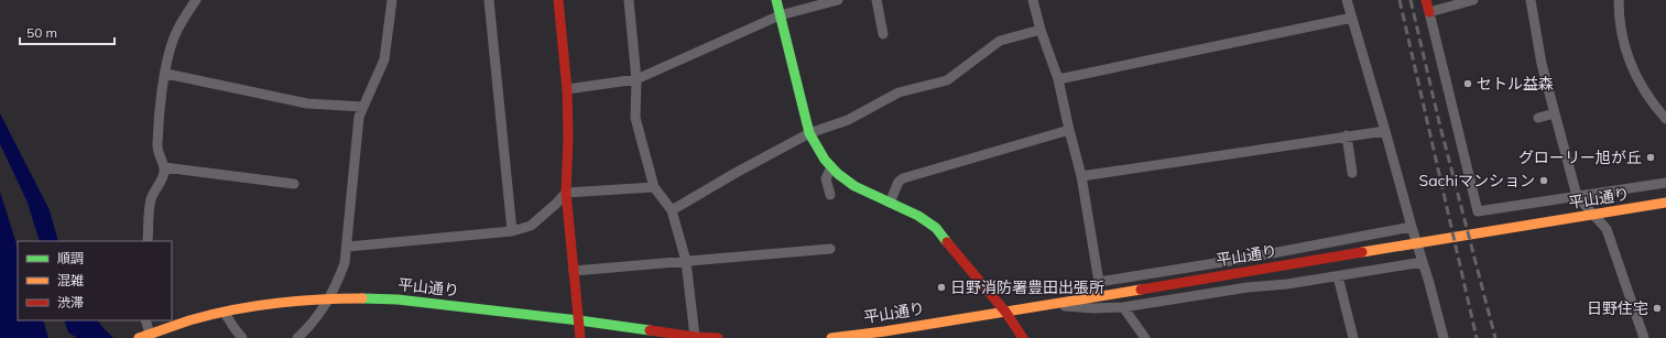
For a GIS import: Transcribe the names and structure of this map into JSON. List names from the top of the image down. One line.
{"streets":{"main road":["平山通り"]},"places":["セトル益森","グローリー旭が丘","Sachiマンション","日野消防署豊田出張所","日野住宅"],"legend":["順調","混雑","渋滞"],"scale_bar":"50 m"}
